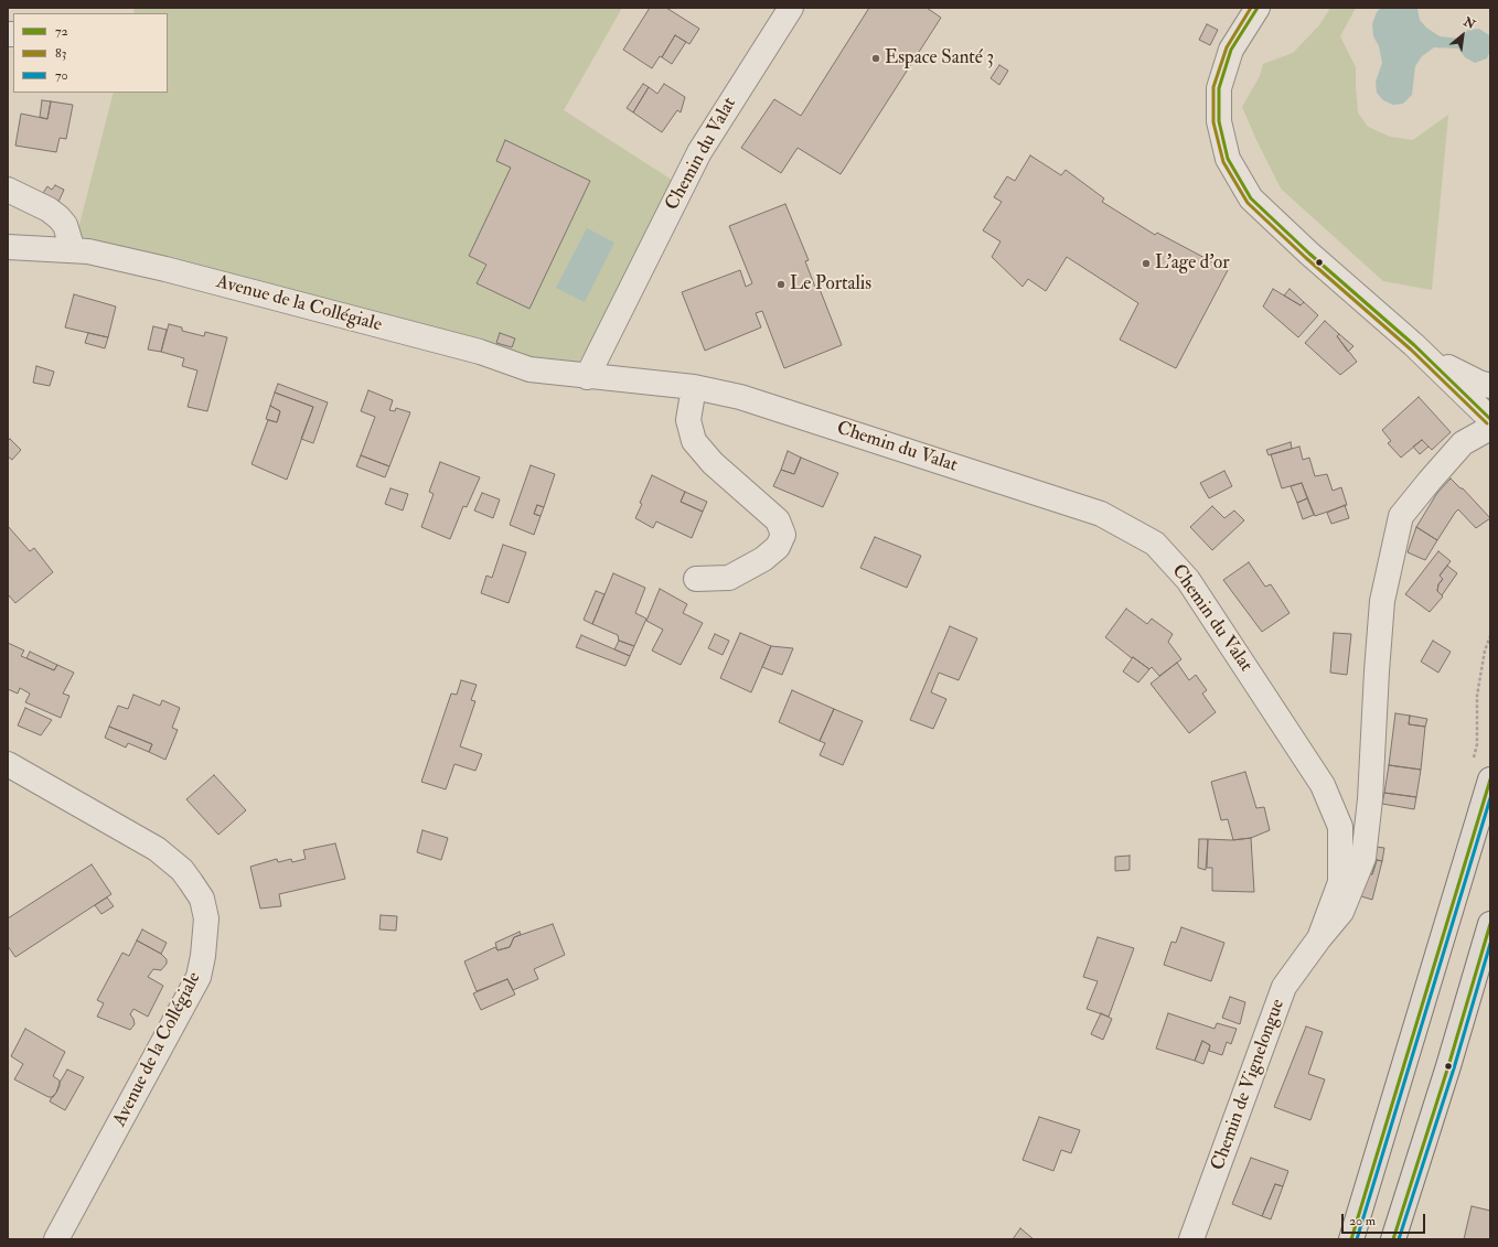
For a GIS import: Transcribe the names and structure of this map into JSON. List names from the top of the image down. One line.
{"streets":{"street":["Chemin du Valat","Avenue de la Collégiale","Chemin de Vignelongue"]},"crossings":[["Chemin du Valat","Avenue de la Collégiale"],["Chemin du Valat","Chemin de Vignelongue"]],"places":["Espace Santé 3","L'age d'or","Le Portalis"],"lines":["transit line 72","transit line 83","transit line 70"],"legend":["72","83","70"],"scale_bar":"20 m","north":"top right"}
